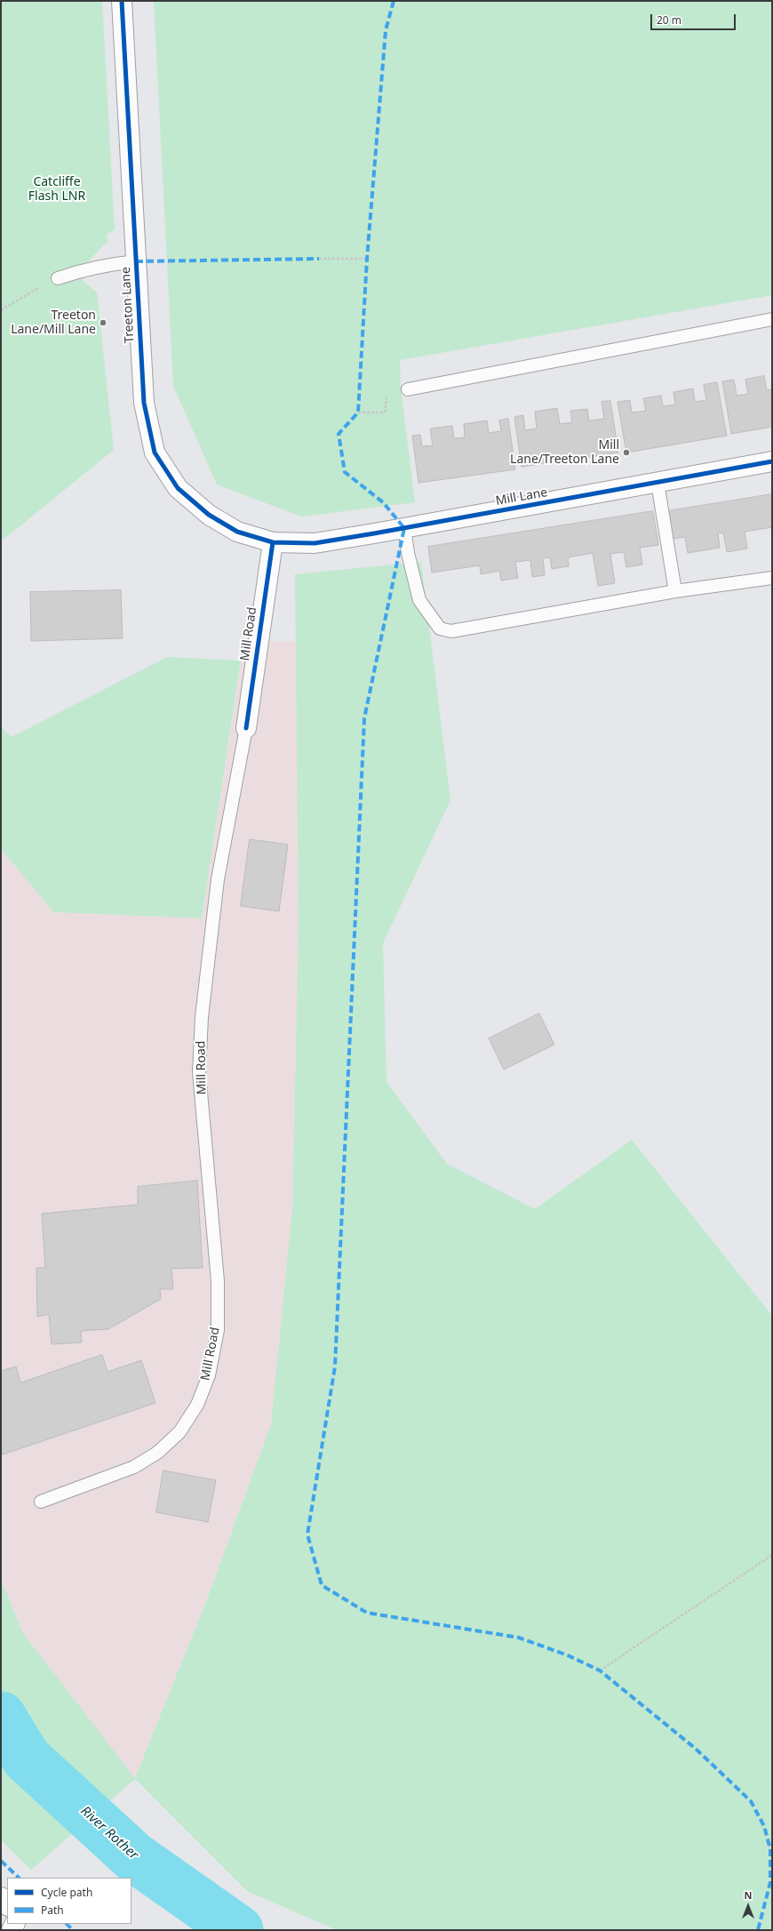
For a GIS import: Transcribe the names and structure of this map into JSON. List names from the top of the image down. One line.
{"streets":{"main road":["Treeton Lane","Mill Lane","Mill Road"]},"crossings":[["Treeton Lane","Mill Lane"],["Treeton Lane","Mill Road"],["Mill Lane","Mill Road"]],"water":["River Rother"],"parks":["Catcliffe Flash LNR"],"places":["Treeton Lane/Mill Lane","Mill Lane/Treeton Lane"],"legend":["Cycle path","Path"],"scale_bar":"20 m","north":"top"}
